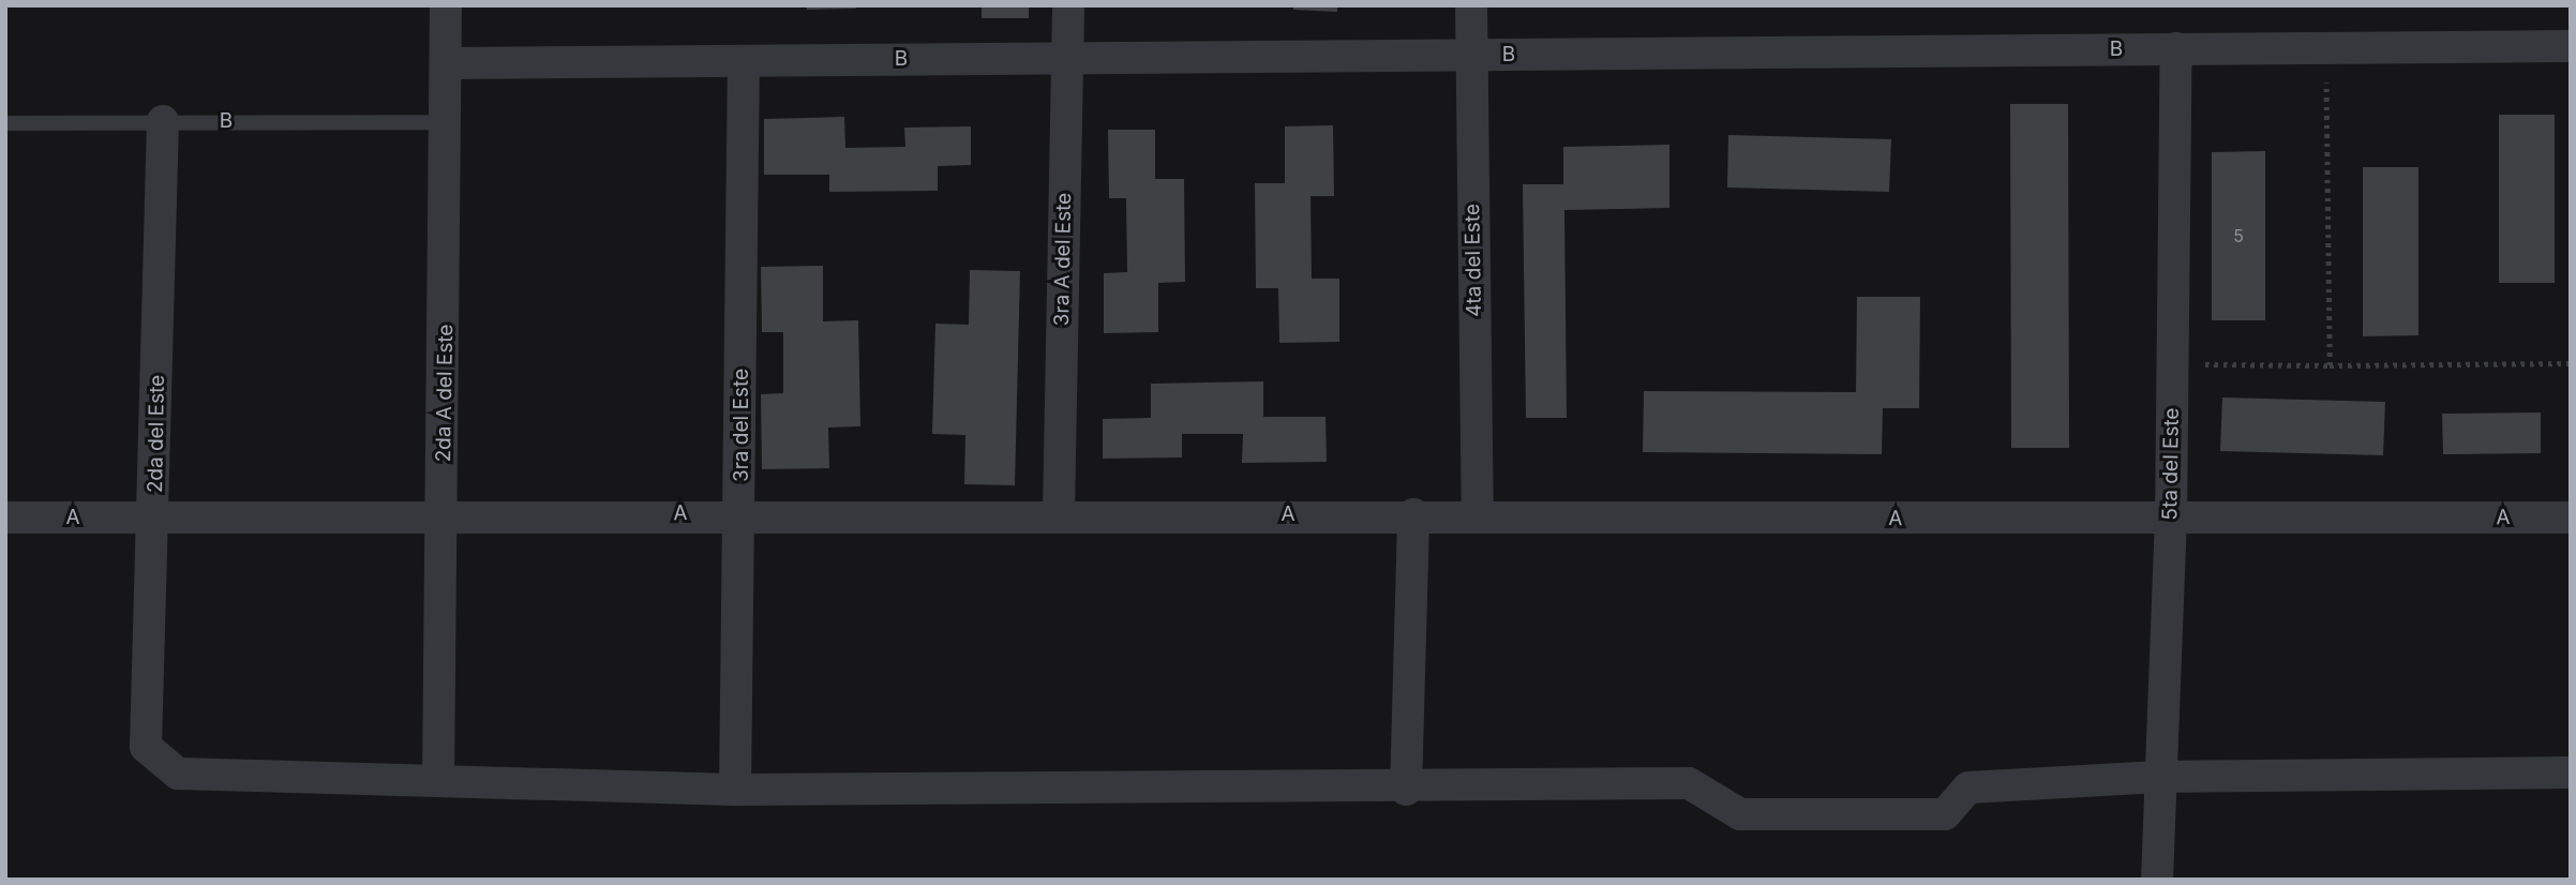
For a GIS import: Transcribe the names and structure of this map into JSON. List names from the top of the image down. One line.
{"streets":{"street":["B","3ra A del Este","4ta del Este","2da A del Este","3ra del Este","2da del Este","5ta del Este","A"]},"crossings":[["B","3ra A del Este"],["B","4ta del Este"],["B","2da A del Este"],["B","3ra del Este"],["B","2da del Este"],["B","5ta del Este"],["3ra A del Este","A"],["4ta del Este","A"],["2da A del Este","2da del Este"],["2da A del Este","A"],["3ra del Este","A"],["2da del Este","A"],["5ta del Este","A"]],"house_numbers":["5"]}
